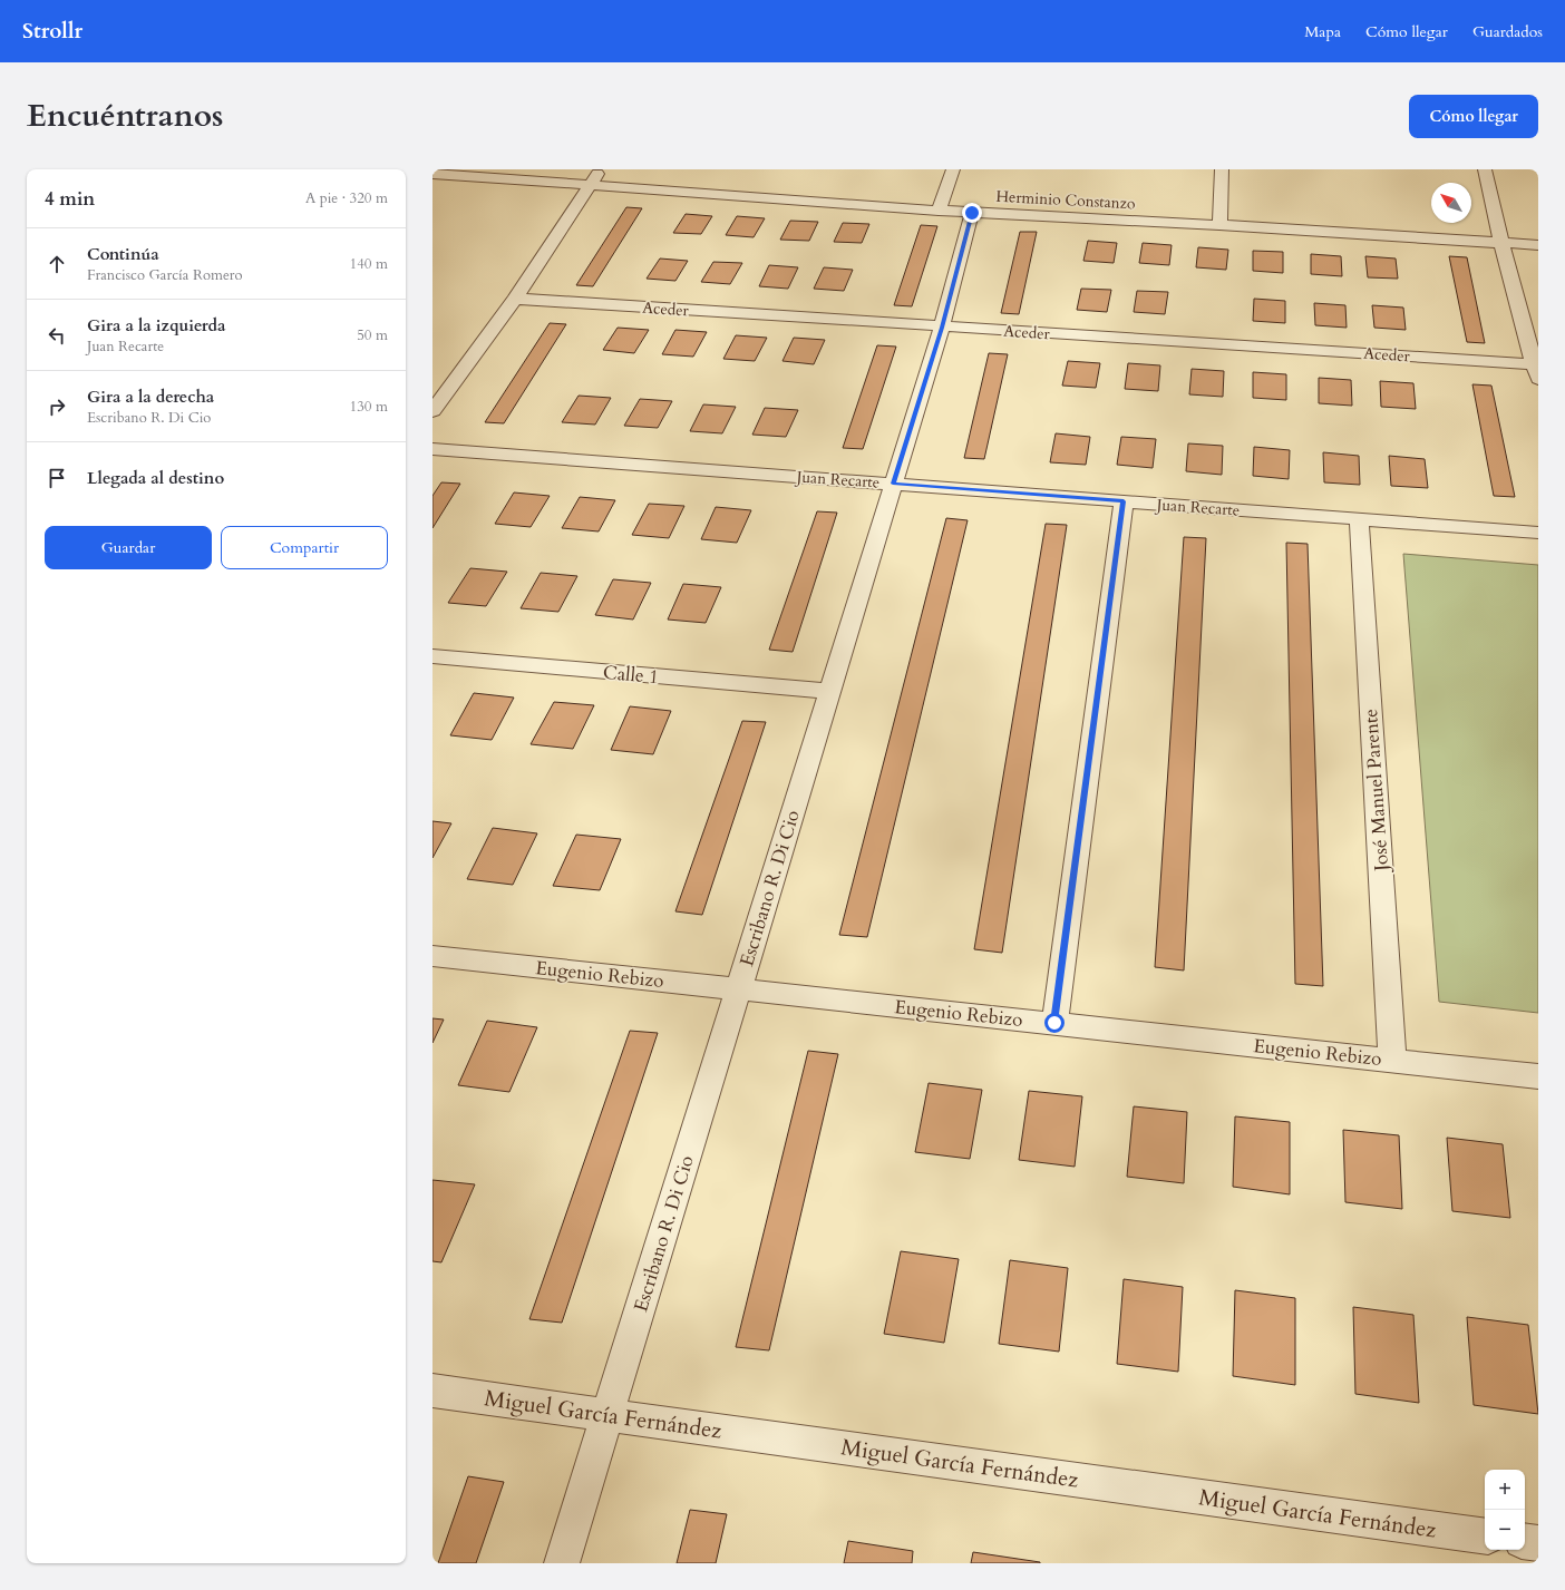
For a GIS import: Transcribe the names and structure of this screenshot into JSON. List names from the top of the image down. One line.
{"streets":{"street":["Herminio Constanzo","Aceder","Juan Recarte","Calle 1","José Manuel Parente","Escribano R. Di Cio","Eugenio Rebizo","Miguel García Fernández"]},"crossings":[["Herminio Constanzo","Escribano R. Di Cio"],["Aceder","Escribano R. Di Cio"],["Juan Recarte","José Manuel Parente"],["Juan Recarte","Escribano R. Di Cio"],["Calle 1","Escribano R. Di Cio"],["José Manuel Parente","Eugenio Rebizo"],["Escribano R. Di Cio","Eugenio Rebizo"],["Escribano R. Di Cio","Miguel García Fernández"]],"north":"top left","page":{"header":"Strollr","nav":["Mapa","Cómo llegar","Guardados"],"title":"Encuéntranos","buttons":["Cómo llegar",["Guardar","Compartir"]],"heading":["4 min","A pie · 320 m"],"list":[["Continúa","Francisco García Romero","140 m"],["Gira a la izquierda","Juan Recarte","50 m"],["Gira a la derecha","Escribano R. Di Cio","130 m"],"Llegada al destino"],"map_buttons":["+","−"]}}
